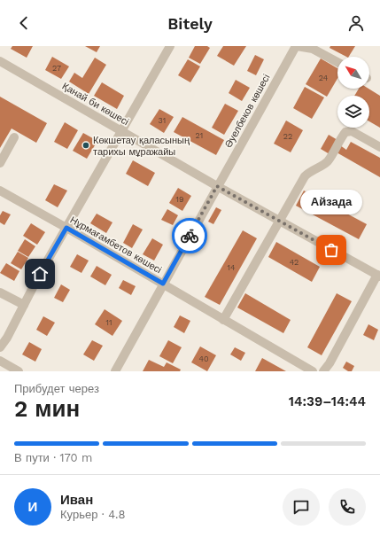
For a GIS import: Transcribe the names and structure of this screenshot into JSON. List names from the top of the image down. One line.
{"streets":{"street":["Қанай би көшесі","Әуелбеков көшесі","Нұрмағамбетов көшесі"]},"crossings":[["Қанай би көшесі","Әуелбеков көшесі"],["Әуелбеков көшесі","Нұрмағамбетов көшесі"]],"places":["Көкшетау қаласының тарихы мұражайы","Айзада"],"house_numbers":["27","24","31","21","22","19","42","14","11","40"],"north":"top left","page":{"header":"Bitely","bubble":"Айзада","heading":["2 мин","Прибудет через","14:39–14:44"],"panel":["Иван","Курьер · 4.8"],"bar":"В пути · 170 m","round":"И"}}
